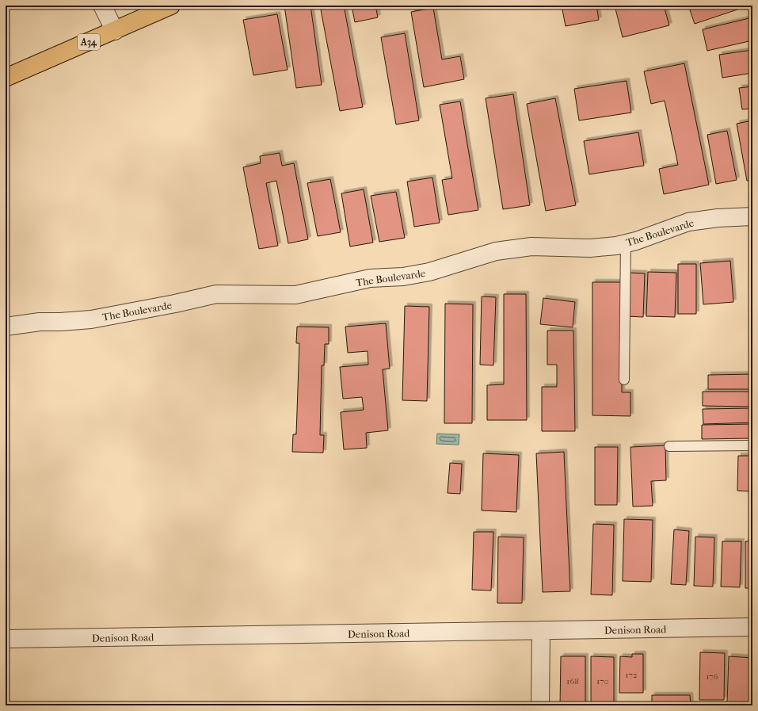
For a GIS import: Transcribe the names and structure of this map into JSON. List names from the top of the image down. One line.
{"streets":{"highway":["A34"],"street":["The Boulevarde","Denison Road"]},"house_numbers":["172","176","168","170"]}
